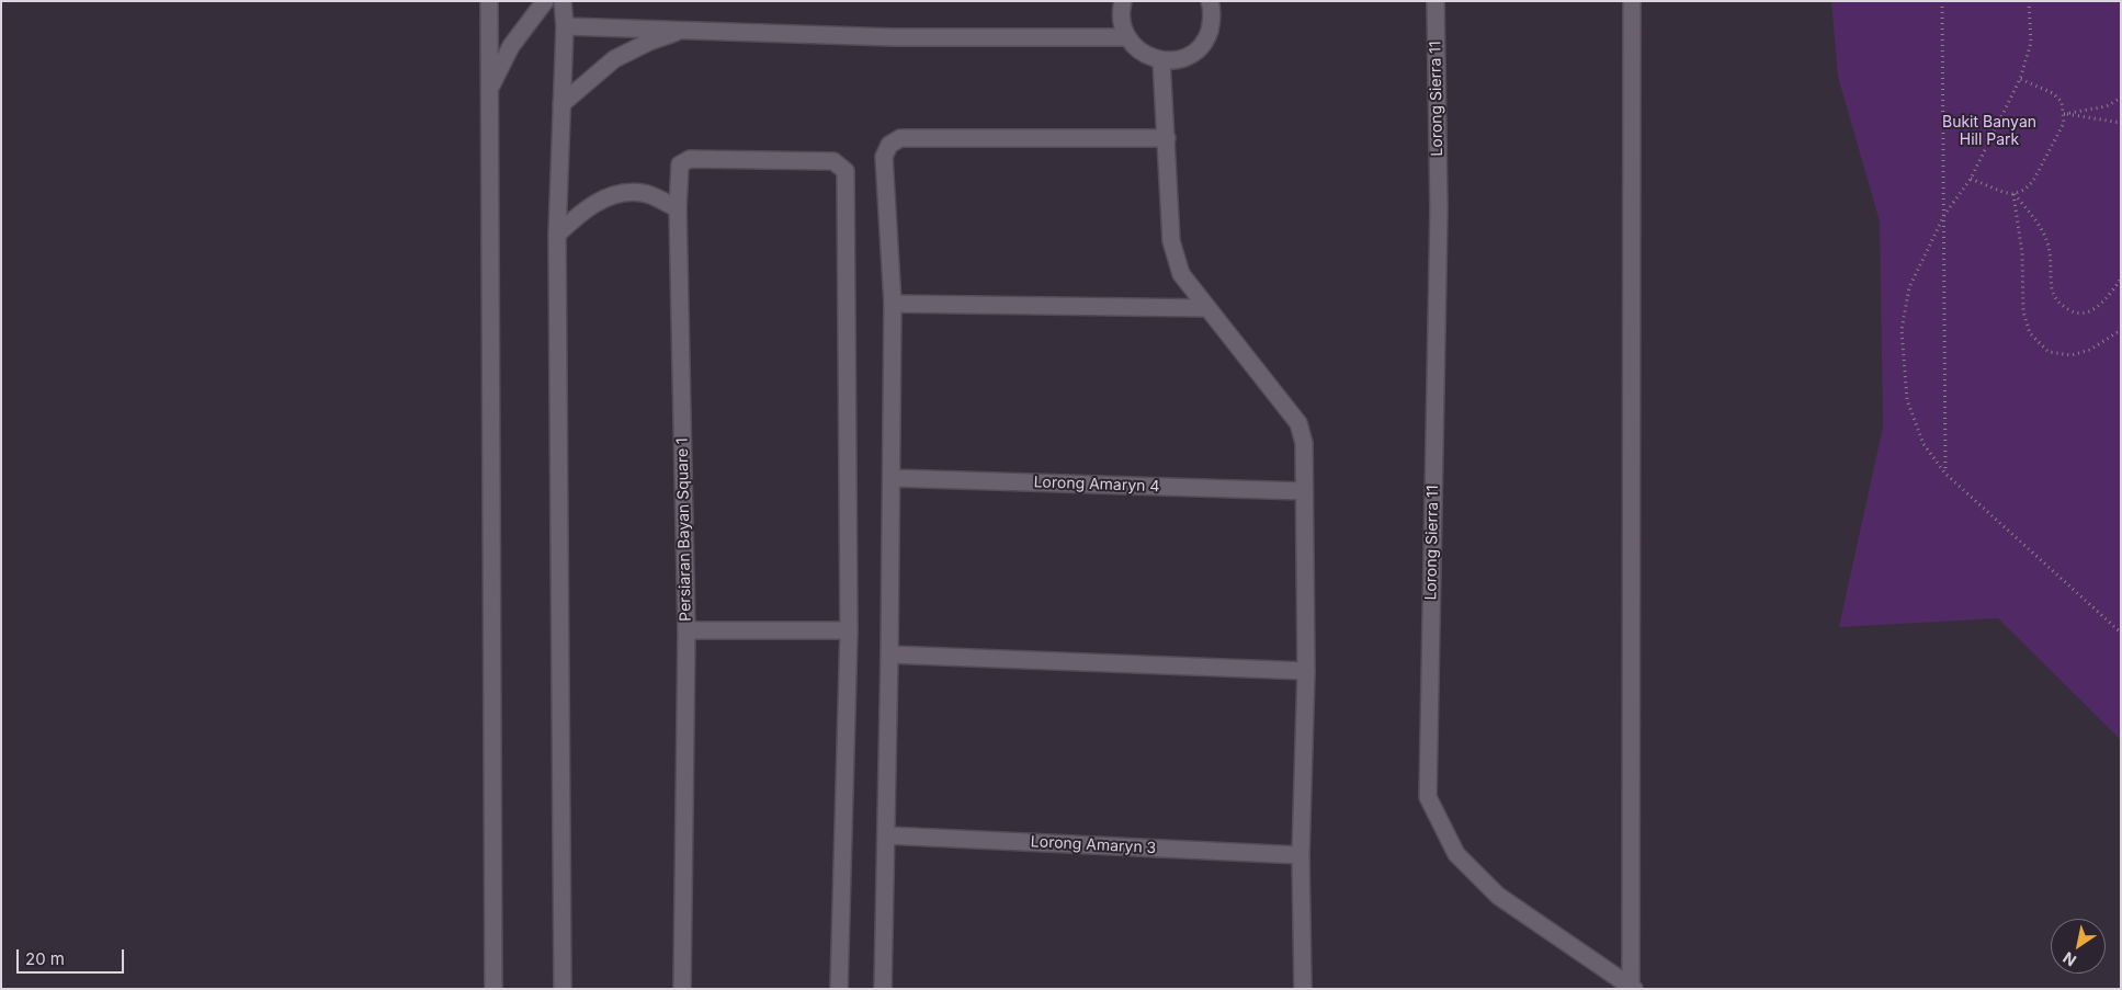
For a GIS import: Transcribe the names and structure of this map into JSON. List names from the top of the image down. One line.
{"streets":{"street":["Lorong Sierra 11","Lorong Amaryn 4","Persiaran Bayan Square 1","Lorong Amaryn 3"]},"parks":["Bukit Banyan Hill Park"],"scale_bar":"20 m","north":"bottom left"}
